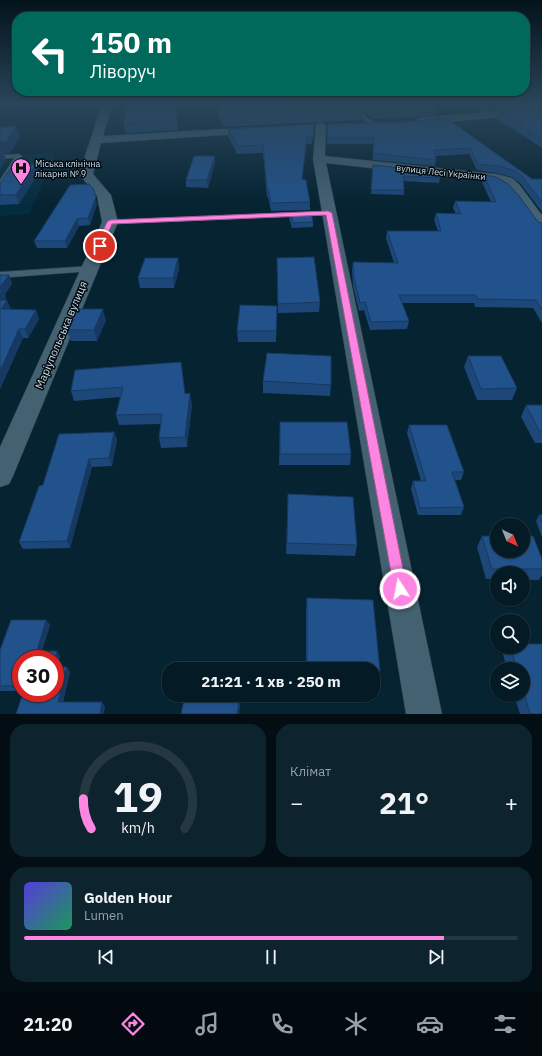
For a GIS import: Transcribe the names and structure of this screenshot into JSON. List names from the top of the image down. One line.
{"streets":{"street":["вулиця Лесі Українки","Маріупольська вулиця"]},"places":{"hospital":["Міська клінічна лікарня № 9"]},"north":"bottom right","page":{"turn":["150 m","Ліворуч"],"limit":"30","trip":"21:21 · 1 хв · 250 m","tile":"Клімат","heat":["−","21°","+"],"song":["Golden Hour","Lumen"],"tabs":"21:20","gauge":["19","km/h"]}}
